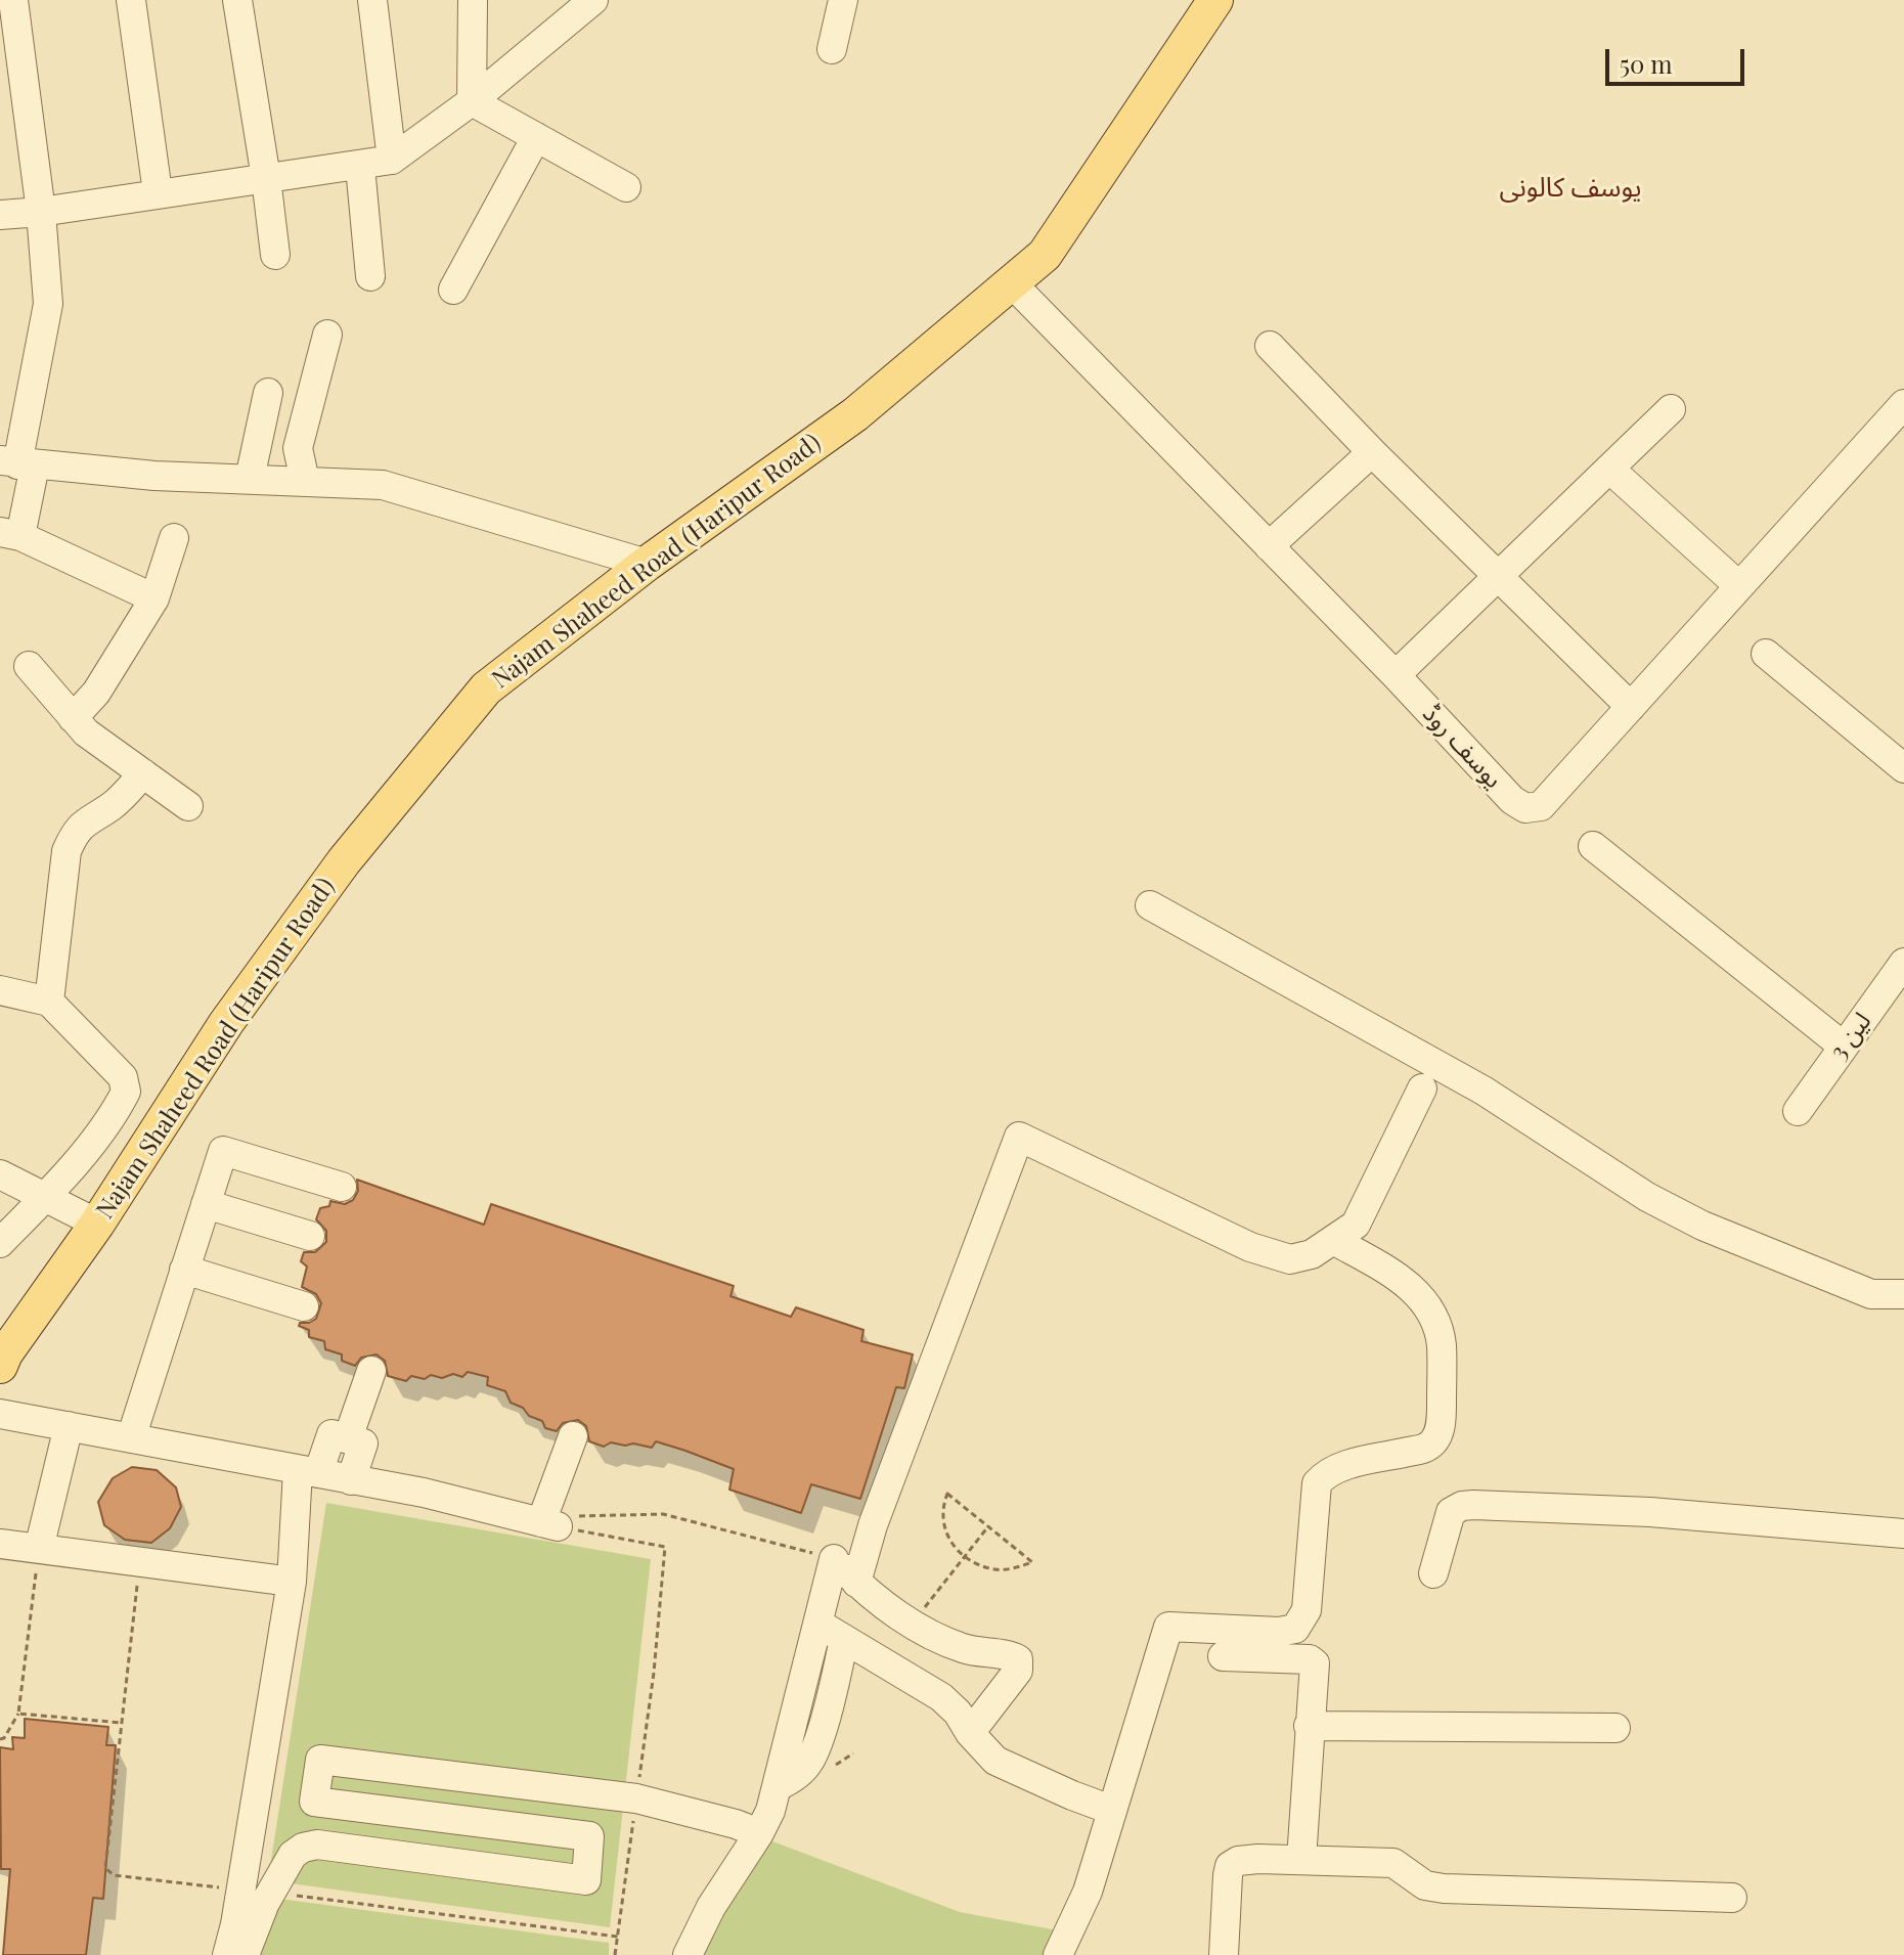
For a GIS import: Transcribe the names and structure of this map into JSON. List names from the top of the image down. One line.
{"streets":{"main road":["Najam Shaheed Road (Haripur Road)"],"street":["یوسف روڈ","لین 3"]},"crossings":[["Najam Shaheed Road (Haripur Road)","یوسف روڈ"]],"districts":["یوسف کالونی"],"scale_bar":"50 m"}
